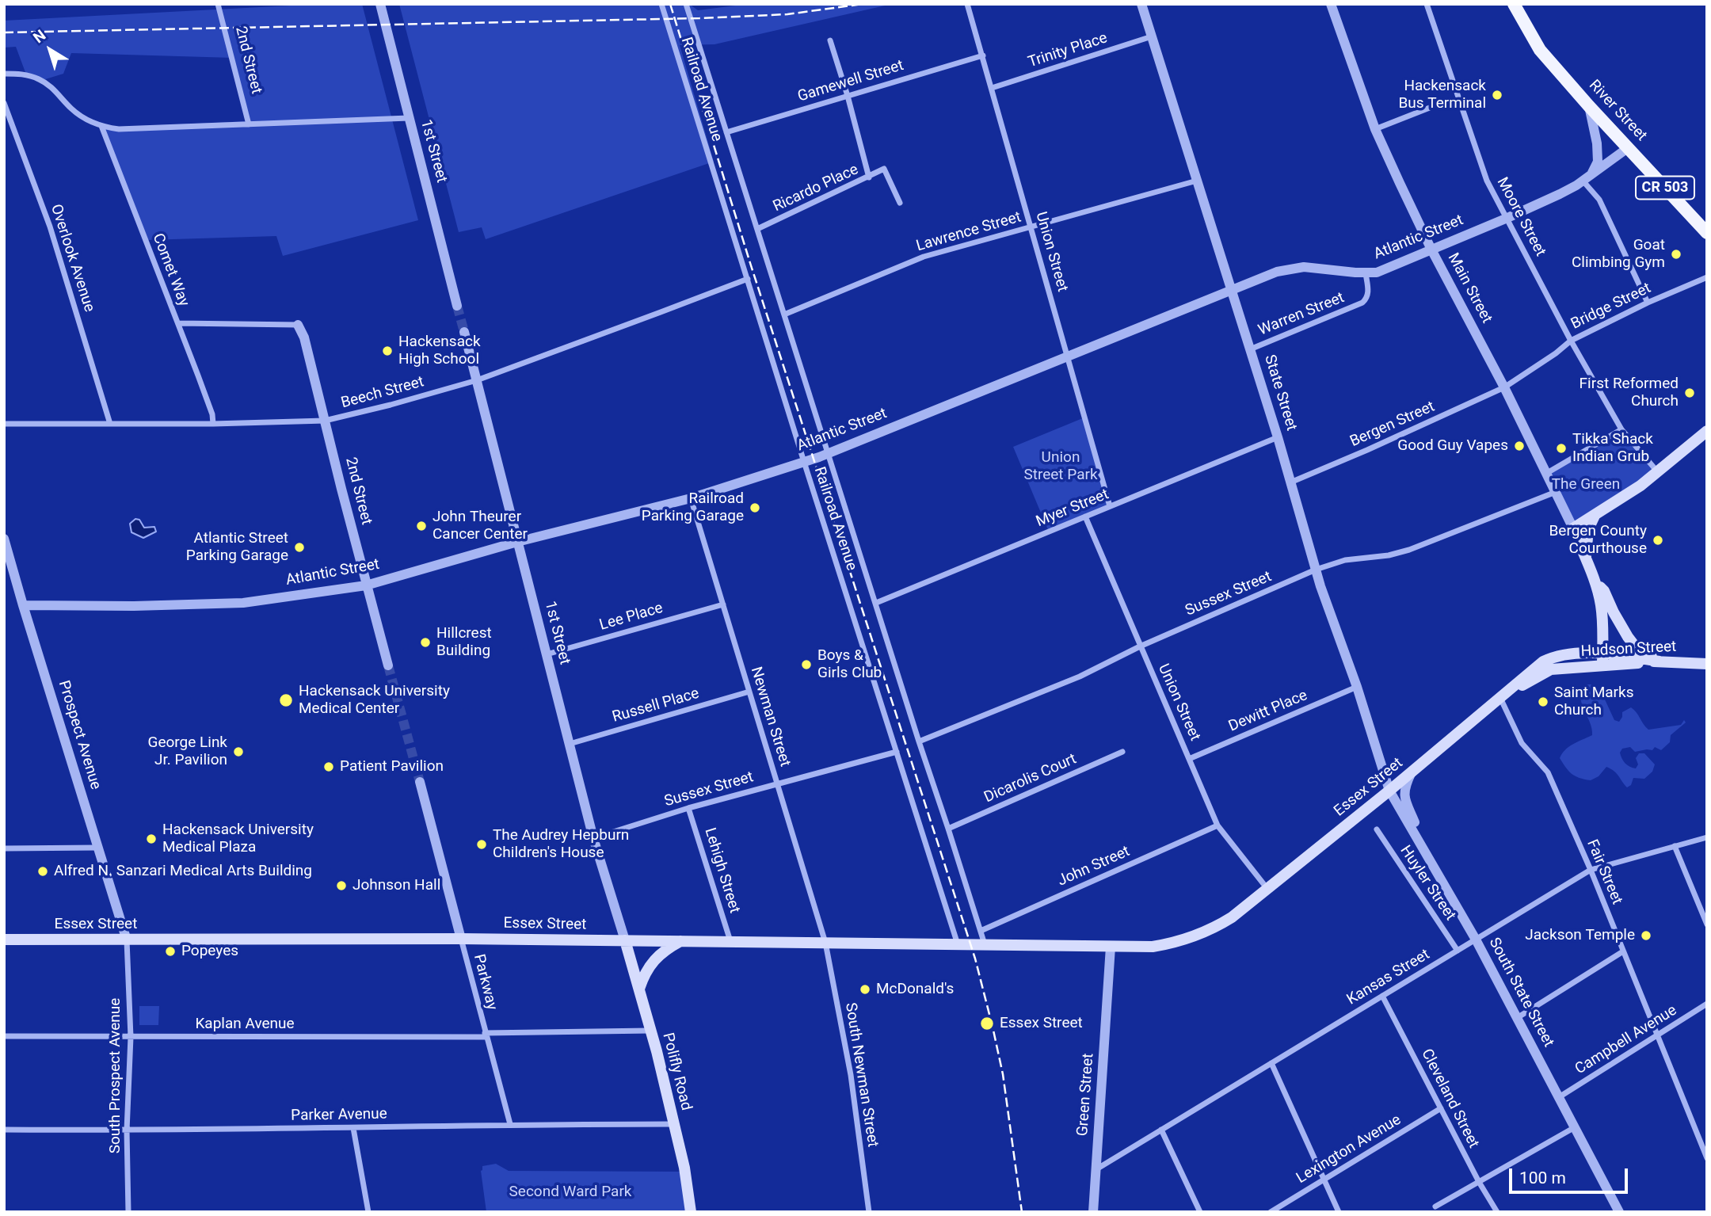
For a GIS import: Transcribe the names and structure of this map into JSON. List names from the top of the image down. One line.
{"streets":{"main road":["River Street","CR 503","Main Street","Hudson Street","Essex Street","Polifly Road"],"street":["Trinity Place","2nd Street","Gamewell Street","Railroad Avenue","1st Street","Ricardo Place","Moore Street","Lawrence Street","Atlantic Street","Union Street","Overlook Avenue","Comet Way","Bridge Street","Warren Street","Beech Street","State Street","Bergen Street","Myer Street","Sussex Street","Lee Place","Russell Place","Dewitt Place","Newman Street","Prospect Avenue","Dicarolis Court","John Street","Lehigh Street","Fair Street","Huyler Street","Kansas Street","Parkway","South State Street","Kaplan Avenue","Campbell Avenue","South Newman Street","South Prospect Avenue","Green Street","Cleveland Street","Parker Avenue","Lexington Avenue"]},"crossings":[["Trinity Place","Union Street"],["Trinity Place","State Street"],["2nd Street","Atlantic Street"],["2nd Street","Beech Street"],["Gamewell Street","Railroad Avenue"],["Gamewell Street","Union Street"],["Railroad Avenue","Ricardo Place"],["Railroad Avenue","Lawrence Street"],["Railroad Avenue","Atlantic Street"],["Railroad Avenue","Beech Street"],["Railroad Avenue","Myer Street"],["Railroad Avenue","Sussex Street"],["Railroad Avenue","Dicarolis Court"],["Railroad Avenue","Essex Street"],["Railroad Avenue","John Street"],["River Street","Atlantic Street"],["1st Street","Atlantic Street"],["1st Street","Beech Street"],["1st Street","Sussex Street"],["1st Street","Lee Place"],["1st Street","Russell Place"],["1st Street","Essex Street"],["1st Street","Polifly Road"],["Moore Street","Atlantic Street"],["Moore Street","Bridge Street"],["Lawrence Street","Union Street"],["Lawrence Street","State Street"],["Atlantic Street","Union Street"],["Atlantic Street","Main Street"],["Atlantic Street","Warren Street"],["Atlantic Street","State Street"],["Atlantic Street","Newman Street"],["Atlantic Street","Prospect Avenue"],["Union Street","Myer Street"],["Union Street","Sussex Street"],["Union Street","Dewitt Place"],["Union Street","Essex Street"],["Union Street","John Street"],["Overlook Avenue","Beech Street"],["Comet Way","Beech Street"],["Main Street","Bridge Street"],["Main Street","Bergen Street"],["Main Street","Sussex Street"],["Main Street","Hudson Street"],["Main Street","Essex Street"],["Bridge Street","Bergen Street"],["Warren Street","State Street"],["State Street","Bergen Street"],["State Street","Myer Street"],["State Street","Sussex Street"],["State Street","Dewitt Place"],["State Street","Essex Street"],["State Street","South State Street"],["Sussex Street","Newman Street"],["Sussex Street","Lehigh Street"],["Lee Place","Newman Street"],["Hudson Street","Essex Street"],["Russell Place","Newman Street"],["Newman Street","Essex Street"],["Newman Street","South Newman Street"],["Prospect Avenue","Essex Street"],["Prospect Avenue","South Prospect Avenue"],["Essex Street","Lehigh Street"],["Essex Street","Fair Street"],["Essex Street","Parkway"],["Essex Street","South State Street"],["Essex Street","Polifly Road"],["Essex Street","South Newman Street"],["Essex Street","South Prospect Avenue"],["Essex Street","Green Street"],["Fair Street","Kansas Street"],["Fair Street","Campbell Avenue"],["Huyler Street","Kansas Street"],["Kansas Street","South State Street"],["Kansas Street","Green Street"],["Kansas Street","Cleveland Street"],["Parkway","Kaplan Avenue"],["Parkway","Parker Avenue"],["South State Street","Campbell Avenue"],["Kaplan Avenue","Polifly Road"],["Kaplan Avenue","South Prospect Avenue"],["Polifly Road","Parker Avenue"],["South Prospect Avenue","Parker Avenue"],["Cleveland Street","Lexington Avenue"]],"parks":["Union Street Park","The Green","Second Ward Park"],"places":["Hackensack Bus Terminal","Goat Climbing Gym","Hackensack High School","First Reformed Church","Good Guy Vapes","Tikka Shack Indian Grub","Railroad Parking Garage","John Theurer Cancer Center","Bergen County Courthouse","Atlantic Street Parking Garage","Hillcrest Building","Boys & Girls Club","Hackensack University Medical Center","Saint Marks Church","George Link Jr. Pavilion","Patient Pavilion","Hackensack University Medical Plaza","The Audrey Hepburn Children's House","Alfred N. Sanzari Medical Arts Building","Johnson Hall","Jackson Temple","Popeyes","McDonald's","Essex Street"],"scale_bar":"100 m","north":"top left"}
